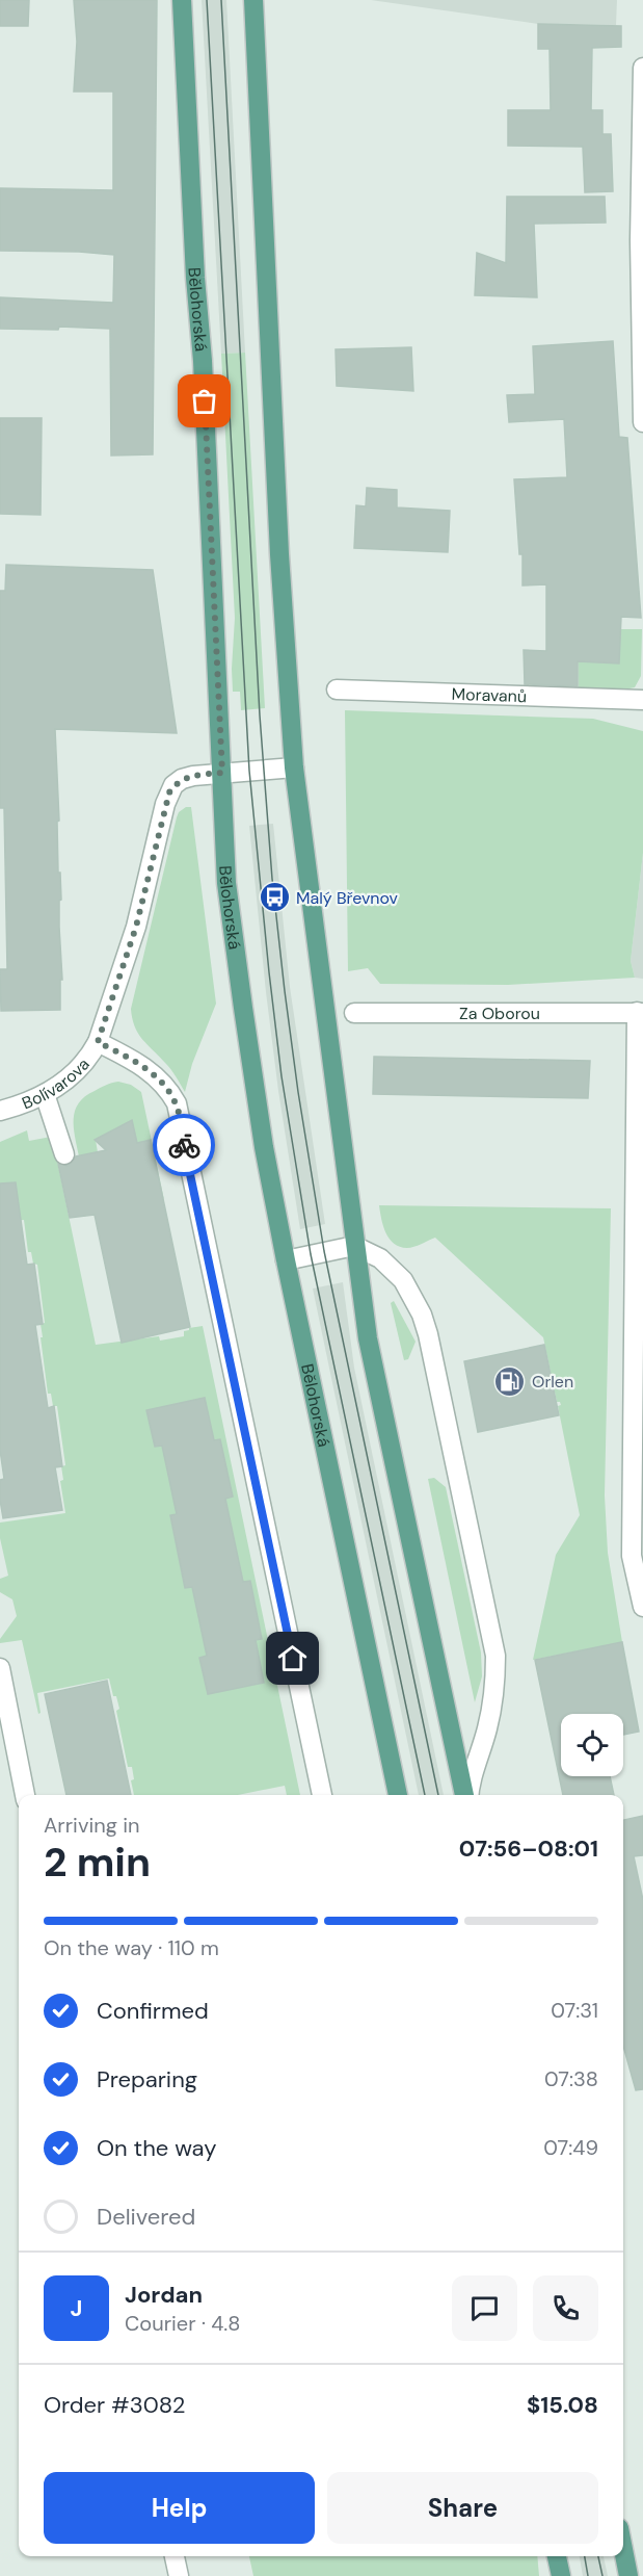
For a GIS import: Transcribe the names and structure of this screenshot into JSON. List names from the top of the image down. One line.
{"streets":{"main road":["Bělohorská"],"street":["Moravanů","Za Oborou","Bolívarova"]},"crossings":[["Bělohorská","Bolívarova"]],"places":{"bus stop":["Malý Břevnov"],"fuel station":["Orlen"]},"page":{"heading":["2 min","Arriving in","07:56–08:01"],"panel":["Jordan","Courier · 4.8","Order #3082","$15.08"],"bar":"On the way · 110 m","list":[["Confirmed","07:31"],["Preparing","07:38"],["On the way","07:49"],"Delivered"],"round":"J","buttons":["Help","Share"]}}
